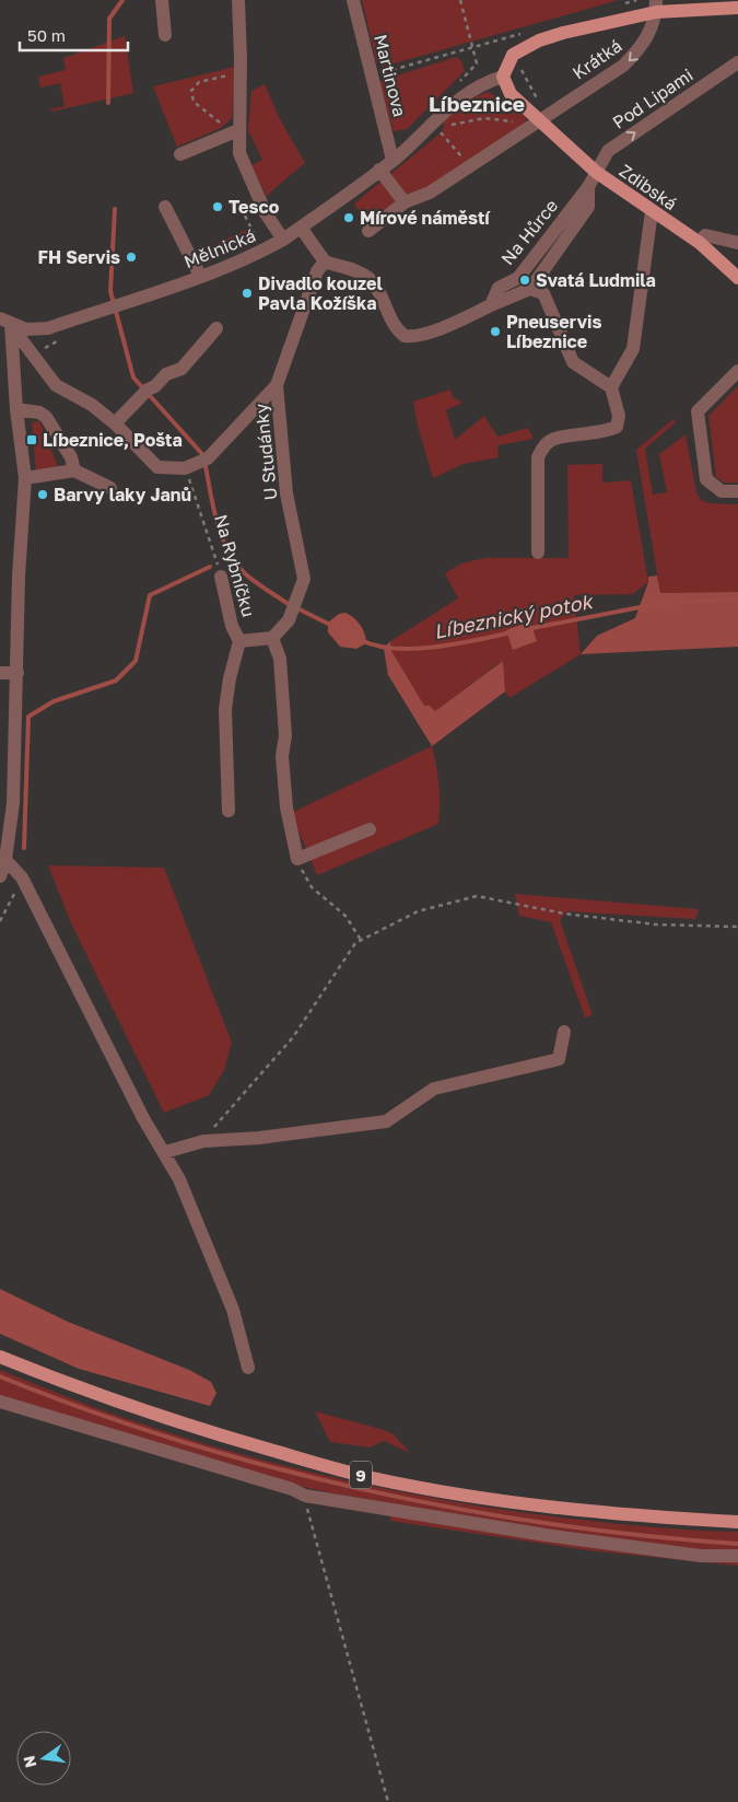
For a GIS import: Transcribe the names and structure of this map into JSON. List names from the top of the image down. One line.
{"streets":{"main road":["Zdibská","9"],"street":["Krátká","Martinova","Pod Lipami","Na Hůrce","Mělnická","U Studánky","Na Rybníčku"]},"crossings":[["Krátká","Zdibská"],["Martinova","Mělnická"],["Pod Lipami","Zdibská"],["Pod Lipami","Na Hůrce"],["Zdibská","Na Hůrce"],["Na Hůrce","U Studánky"],["U Studánky","Na Rybníčku"]],"one_way":["Krátká","Pod Lipami"],"districts":["Líbeznice"],"water":["Líbeznický potok"],"places":{"other":["Tesco","Mírové náměstí","FH Servis","Svatá Ludmila","Divadlo kouzel Pavla Kožíška","Pneuservis Líbeznice","Barvy laky Janů"],"transit":["Líbeznice, Pošta"]},"scale_bar":"50 m","north":"left"}
